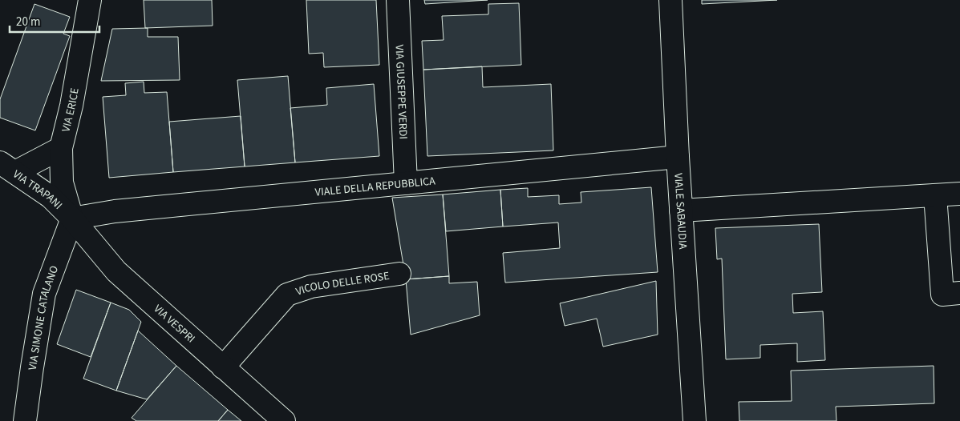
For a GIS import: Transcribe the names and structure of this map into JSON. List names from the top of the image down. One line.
{"streets":{"street":["VIA GIUSEPPE VERDI","VIA ERICE","VIALE DELLA REPUBBLICA","VIA TRAPANI","VIALE SABAUDIA","VICOLO DELLE ROSE","VIA SIMONE CATALANO","VIA VESPRI"]},"crossings":[["VIA GIUSEPPE VERDI","VIALE DELLA REPUBBLICA"],["VIA ERICE","VIALE DELLA REPUBBLICA"],["VIA ERICE","VIA TRAPANI"],["VIA ERICE","VIA SIMONE CATALANO"],["VIA ERICE","VIA VESPRI"],["VIALE DELLA REPUBBLICA","VIA TRAPANI"],["VIALE DELLA REPUBBLICA","VIALE SABAUDIA"],["VIALE DELLA REPUBBLICA","VIA SIMONE CATALANO"],["VIALE DELLA REPUBBLICA","VIA VESPRI"],["VIA TRAPANI","VIA SIMONE CATALANO"],["VIA TRAPANI","VIA VESPRI"],["VICOLO DELLE ROSE","VIA VESPRI"],["VIA SIMONE CATALANO","VIA VESPRI"]],"scale_bar":"20 m"}
